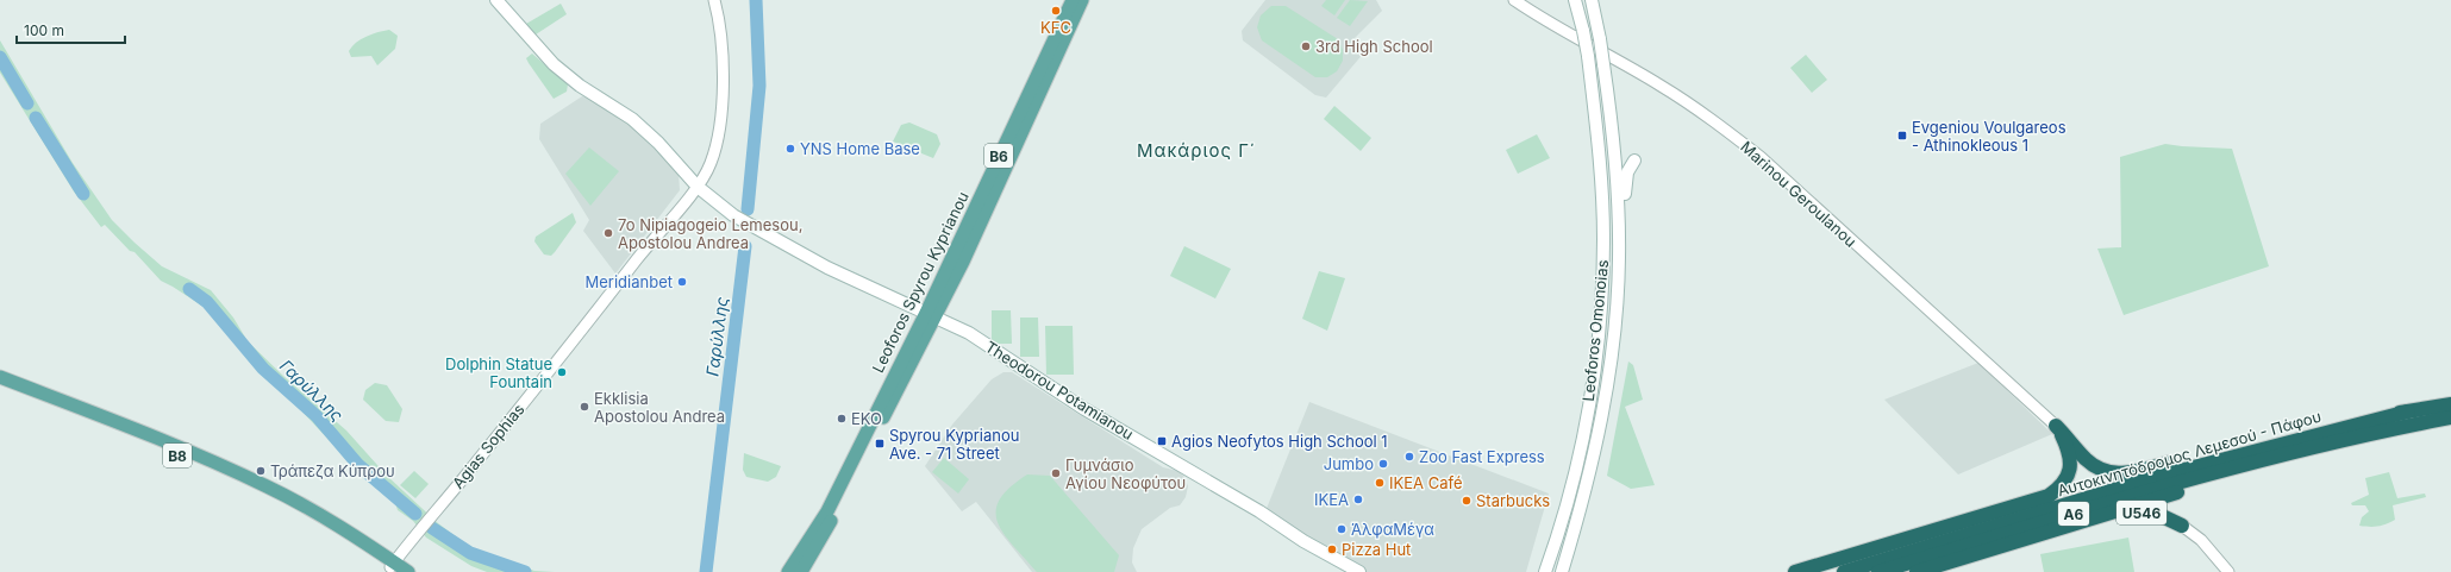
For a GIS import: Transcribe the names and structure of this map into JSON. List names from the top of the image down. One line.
{"streets":{"highway":["Αυτοκινητόδρομος Λεμεσού - Πάφου","U546","A6"],"main road":["B6","Leoforos Spyrou Kyprianou","Leoforos Omonoias","Theodorou Potamianou","B8"],"street":["Marinou Geroulanou","Agias Sophias"]},"crossings":[["Leoforos Spyrou Kyprianou","Theodorou Potamianou"],["Theodorou Potamianou","Agias Sophias"],["Agias Sophias","B8"],["Αυτοκινητόδρομος Λεμεσού - Πάφου","A6"]],"districts":["Μακάριος Γ΄"],"water":["Γαρύλλης"],"places":{"other":["KFC","3rd High School","YNS Home Base","7o Nipiagogeio Lemesou, Apostolou Andrea","Meridianbet","Dolphin Statue Fountain","Ekklisia Apostolou Andrea","EKO","Zoo Fast Express","Jumbo","Τράπεζα Κύπρου","Γυμνάσιο Αγίου Νεοφύτου","IKEA Café","IKEA","Starbucks","ΆλφαΜέγα","Pizza Hut"],"transit":["Evgeniou Voulgareos - Athinokleous 1","Agios Neofytos High School 1","Spyrou Kyprianou Ave. - 71 Street"]},"scale_bar":"100 m"}
